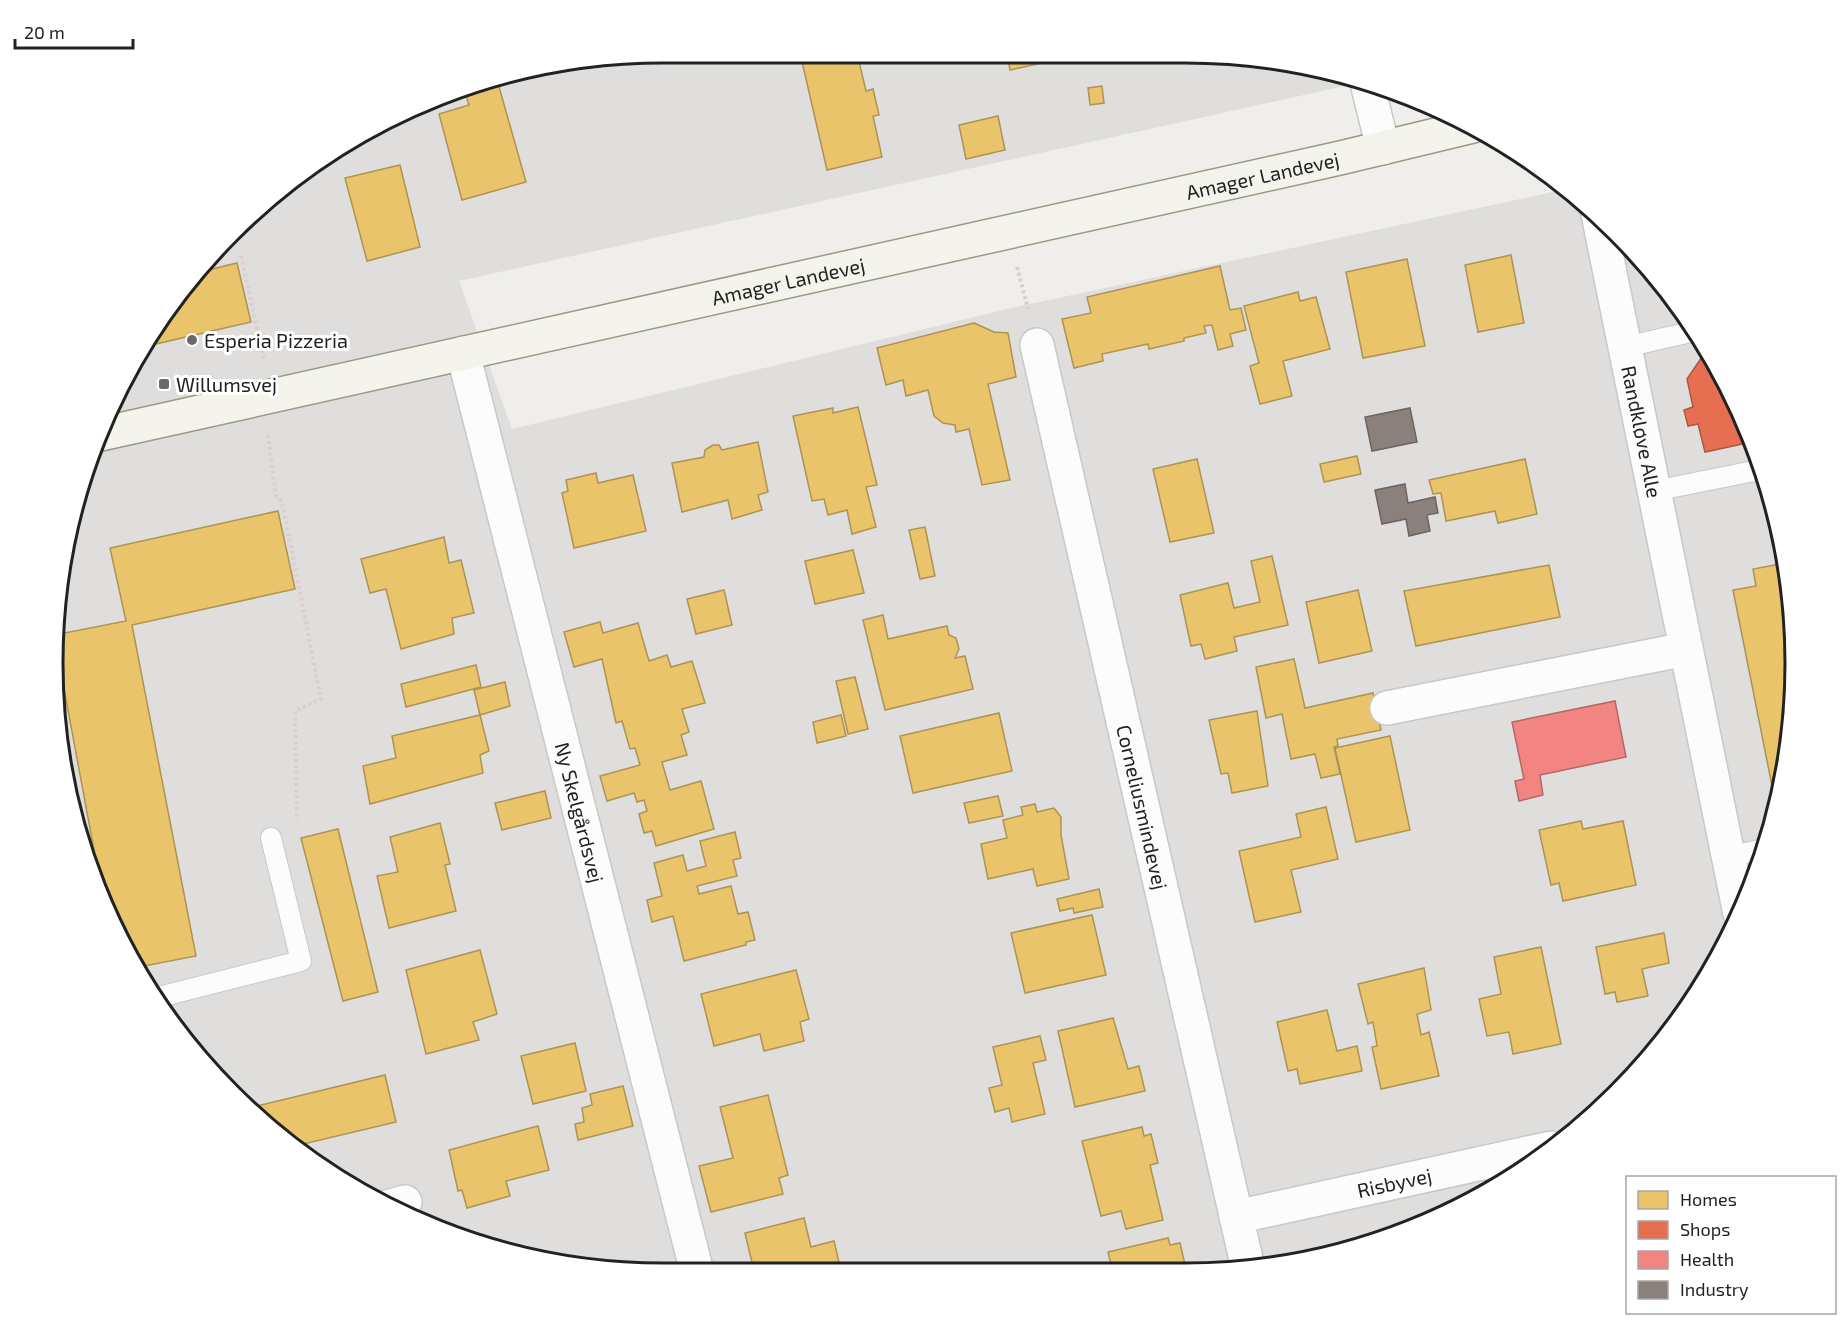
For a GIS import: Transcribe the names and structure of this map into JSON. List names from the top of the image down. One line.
{"streets":{"street":["Amager Landevej","Randkløve Alle","Corneliusmindevej","Ny Skelgårdsvej","Risbyvej"]},"crossings":[["Amager Landevej","Ny Skelgårdsvej"],["Corneliusmindevej","Risbyvej"]],"places":{"other":["Esperia Pizzeria"],"transit":["Willumsvej"]},"legend":["Homes","Shops","Health","Industry"],"scale_bar":"20 m"}
